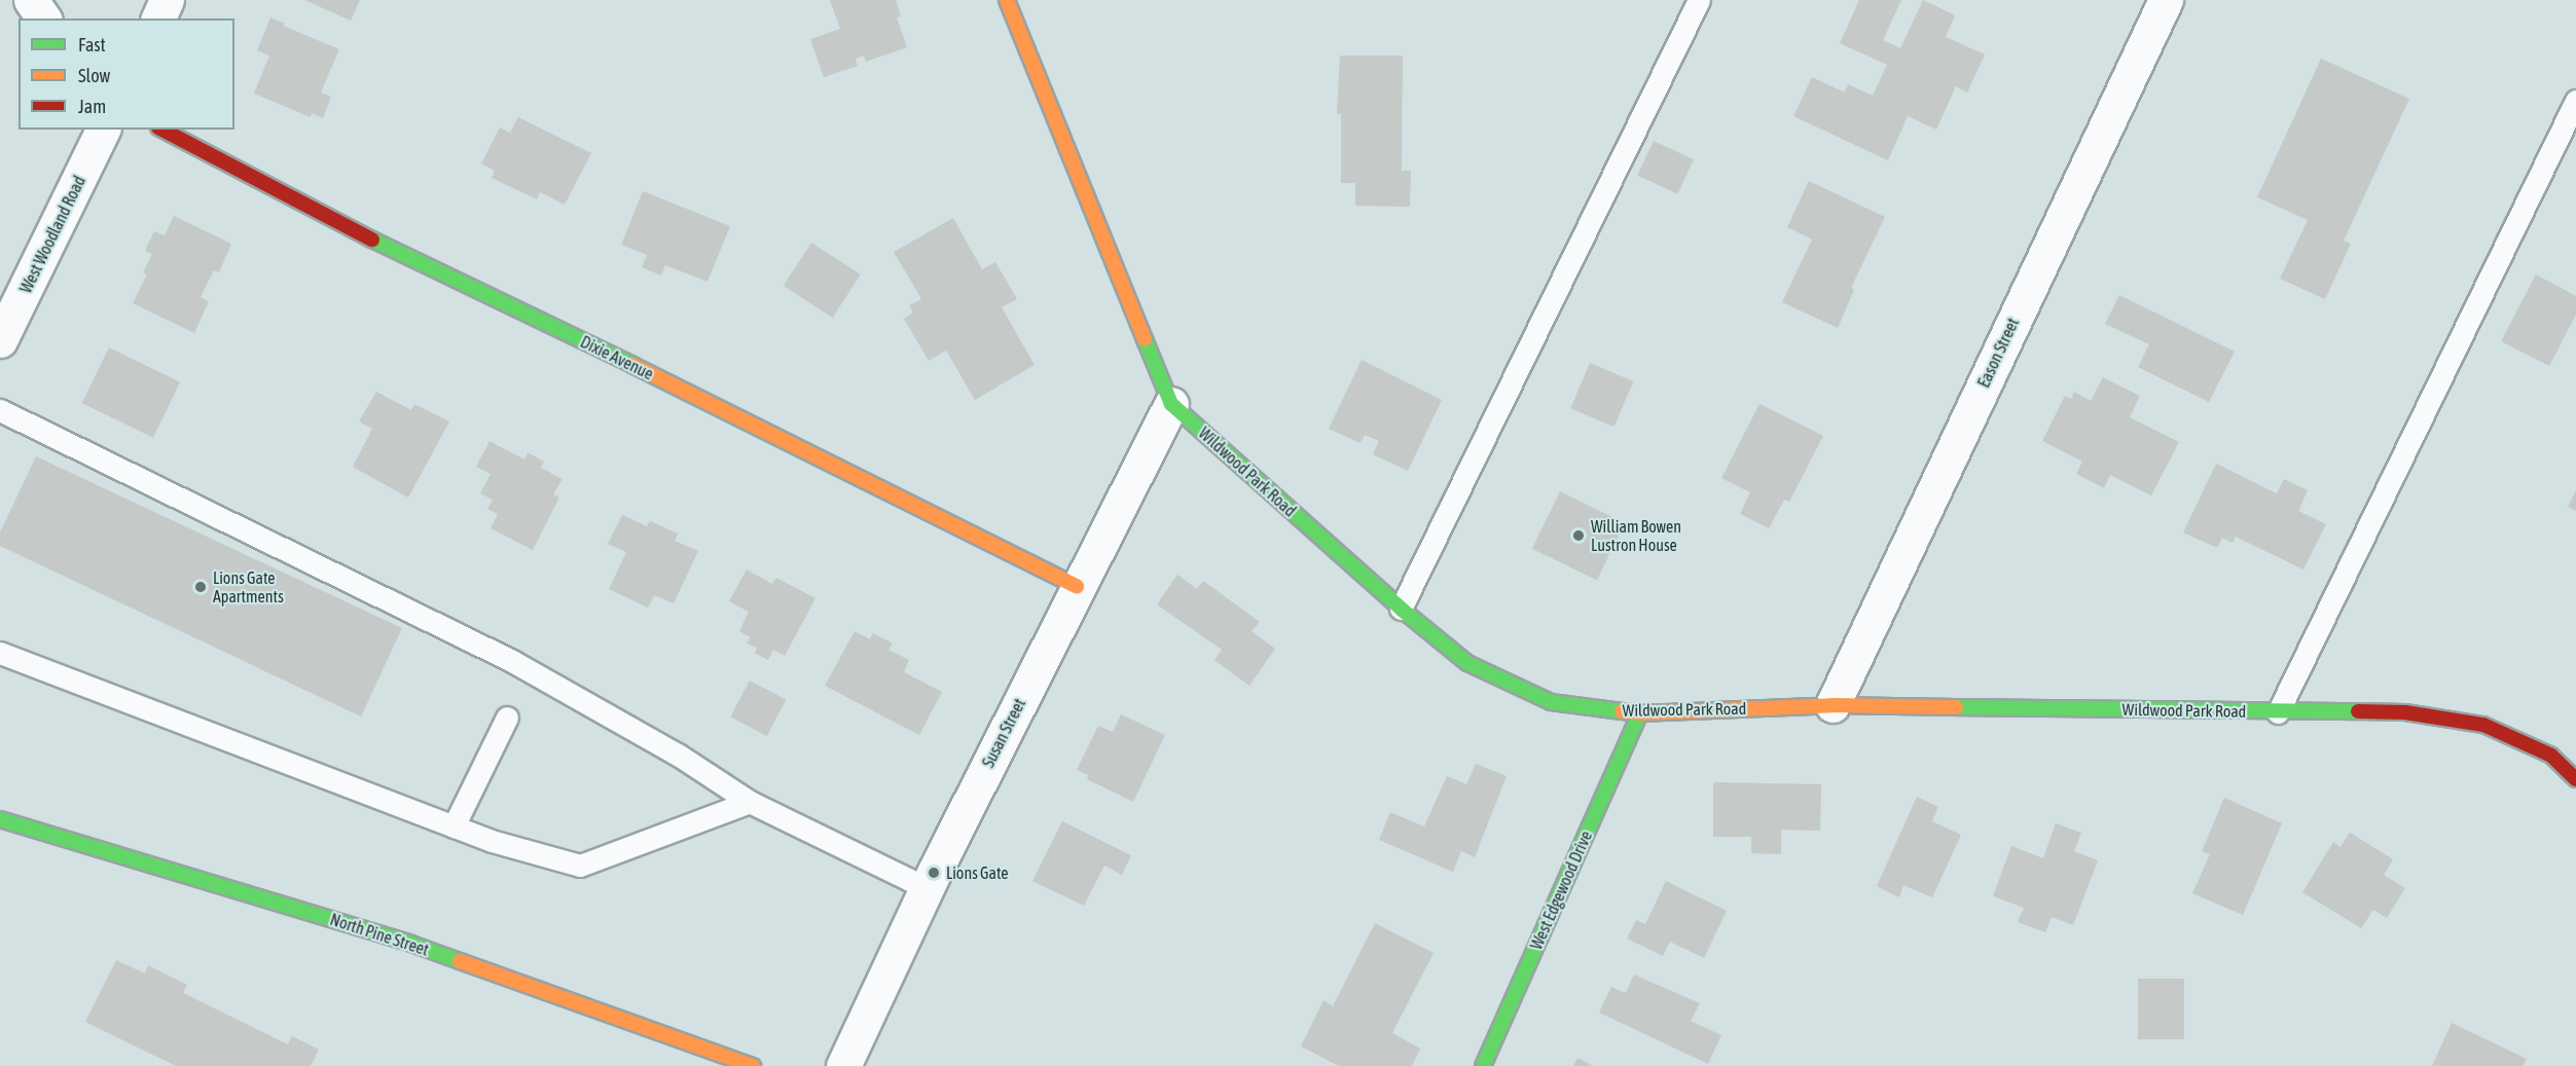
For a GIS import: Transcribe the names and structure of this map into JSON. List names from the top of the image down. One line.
{"streets":{"street":["West Woodland Road","Eason Street","Dixie Avenue","Wildwood Park Road","Susan Street","West Edgewood Drive","North Pine Street"]},"crossings":[["Eason Street","Wildwood Park Road"],["Dixie Avenue","Susan Street"],["Wildwood Park Road","Susan Street"],["Wildwood Park Road","West Edgewood Drive"]],"places":["William Bowen Lustron House","Lions Gate Apartments","Lions Gate"],"legend":["Fast","Slow","Jam"]}
